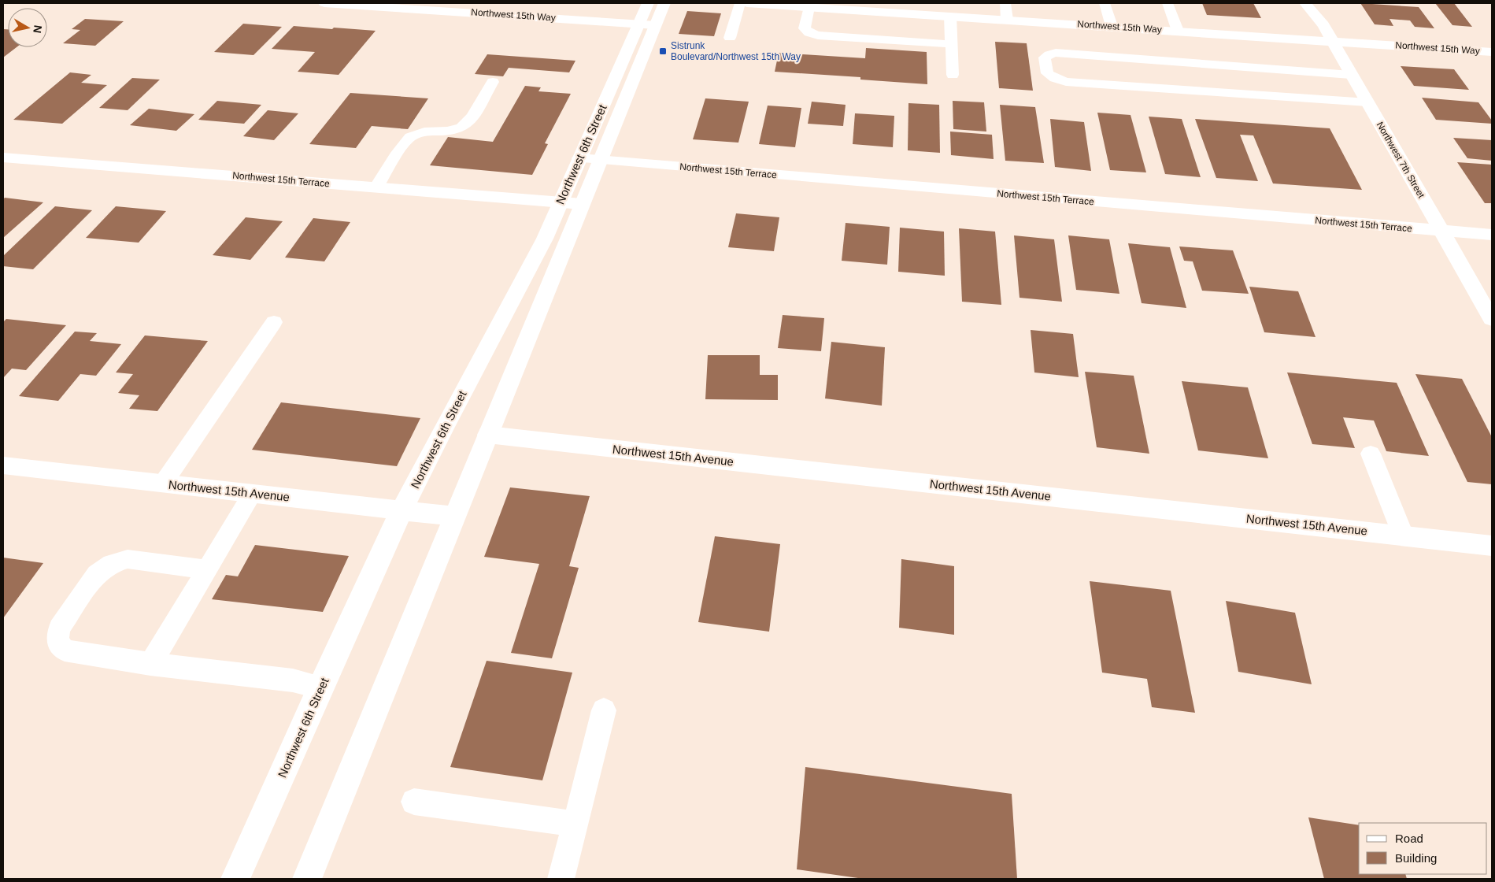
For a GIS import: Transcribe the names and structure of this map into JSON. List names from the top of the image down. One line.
{"streets":{"street":["Northwest 15th Way","Northwest 6th Street","Northwest 7th Street","Northwest 15th Terrace","Northwest 15th Avenue"]},"crossings":[["Northwest 15th Way","Northwest 6th Street"],["Northwest 15th Way","Northwest 7th Street"],["Northwest 6th Street","Northwest 15th Terrace"],["Northwest 6th Street","Northwest 15th Avenue"],["Northwest 7th Street","Northwest 15th Terrace"]],"places":{"transit":["Sistrunk Boulevard/Northwest 15th Way"]},"legend":["Road","Building"],"north":"right"}
